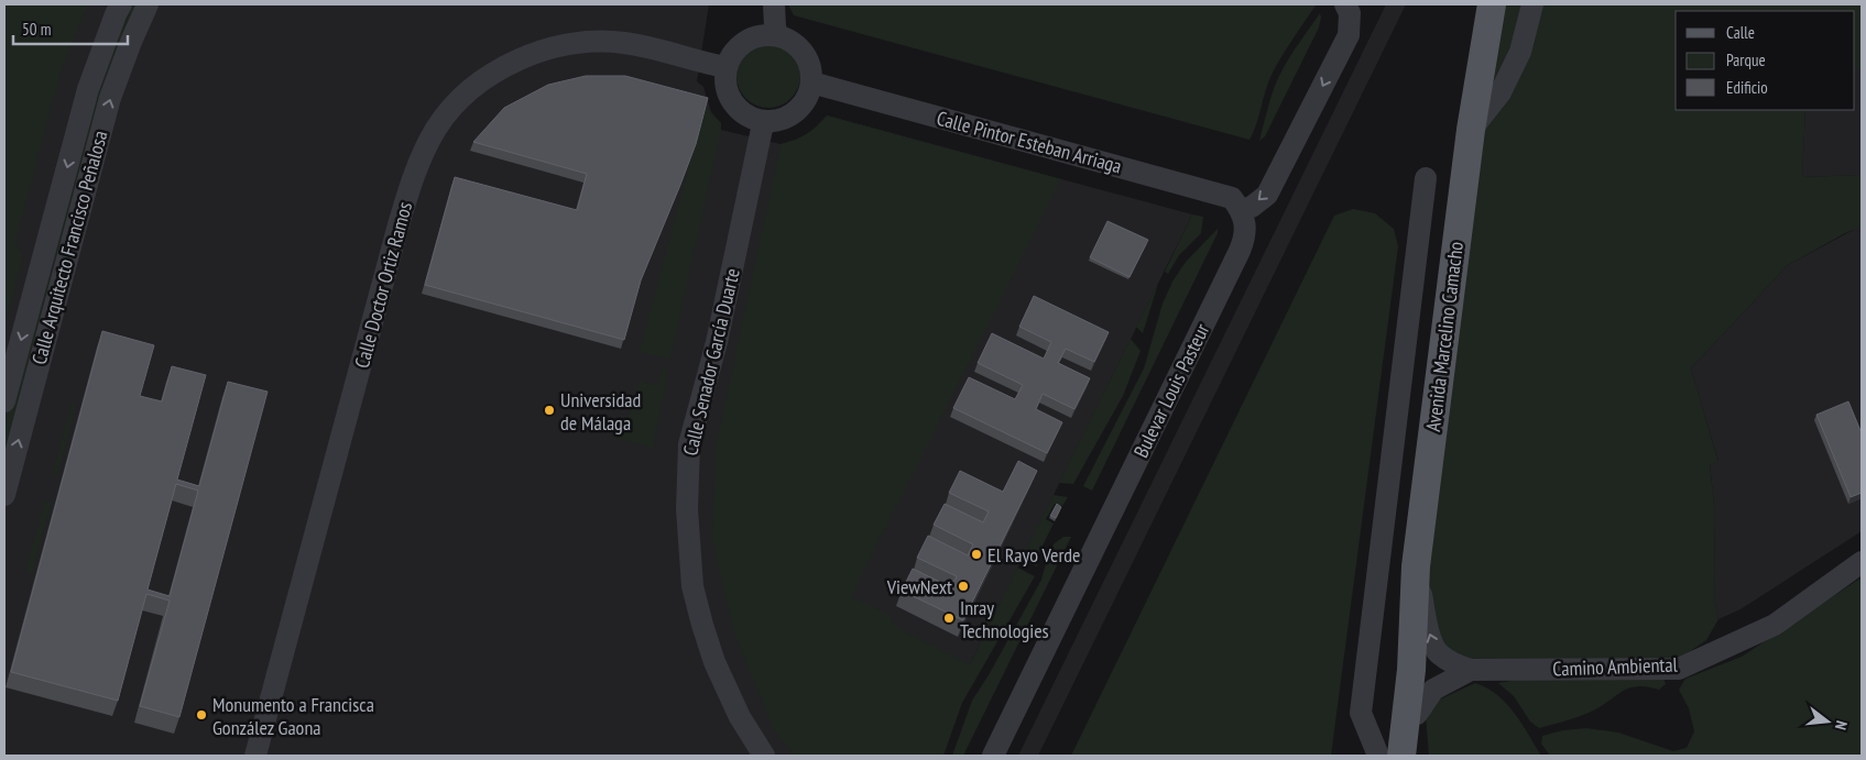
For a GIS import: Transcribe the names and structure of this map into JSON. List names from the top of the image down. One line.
{"streets":{"main road":["Avenida Marcelino Camacho"],"street":["Calle Pintor Esteban Arriaga","Calle Arquitecto Francisco Peñalosa","Calle Doctor Ortiz Ramos","Calle Senador García Duarte","Bulevar Louis Pasteur","Camino Ambiental"]},"crossings":[["Calle Pintor Esteban Arriaga","Calle Doctor Ortiz Ramos"],["Calle Pintor Esteban Arriaga","Calle Senador García Duarte"],["Calle Pintor Esteban Arriaga","Bulevar Louis Pasteur"],["Calle Doctor Ortiz Ramos","Calle Senador García Duarte"],["Avenida Marcelino Camacho","Camino Ambiental"]],"places":["Universidad de Málaga","El Rayo Verde","ViewNext","Inray Technologies","Monumento a Francisca González Gaona"],"legend":["Calle","Parque","Edificio"],"scale_bar":"50 m","north":"right"}
